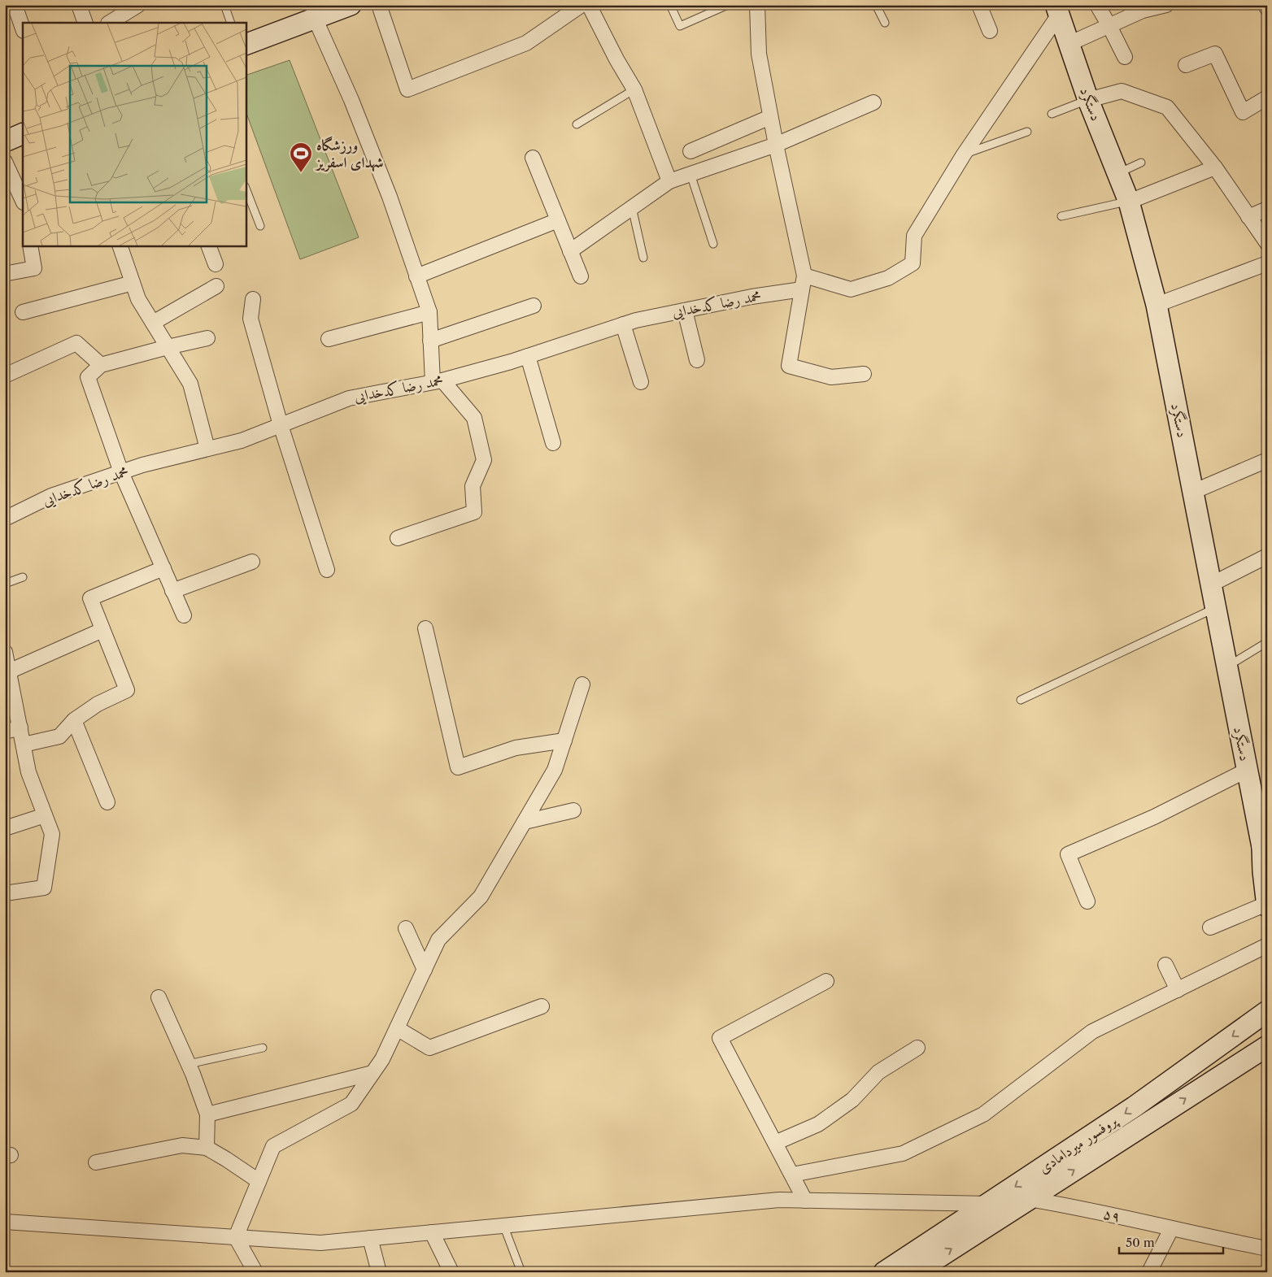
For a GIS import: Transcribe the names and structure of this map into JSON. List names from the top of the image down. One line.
{"streets":{"main road":["دستگرد","پروفسور میردامادی"],"street":["محمد رضا کدخدایی","۵۹"]},"crossings":[["پروفسور میردامادی","۵۹"]],"places":{"sports":["ورزشگاه شهدای اسفریز"]},"scale_bar":"50 m"}
